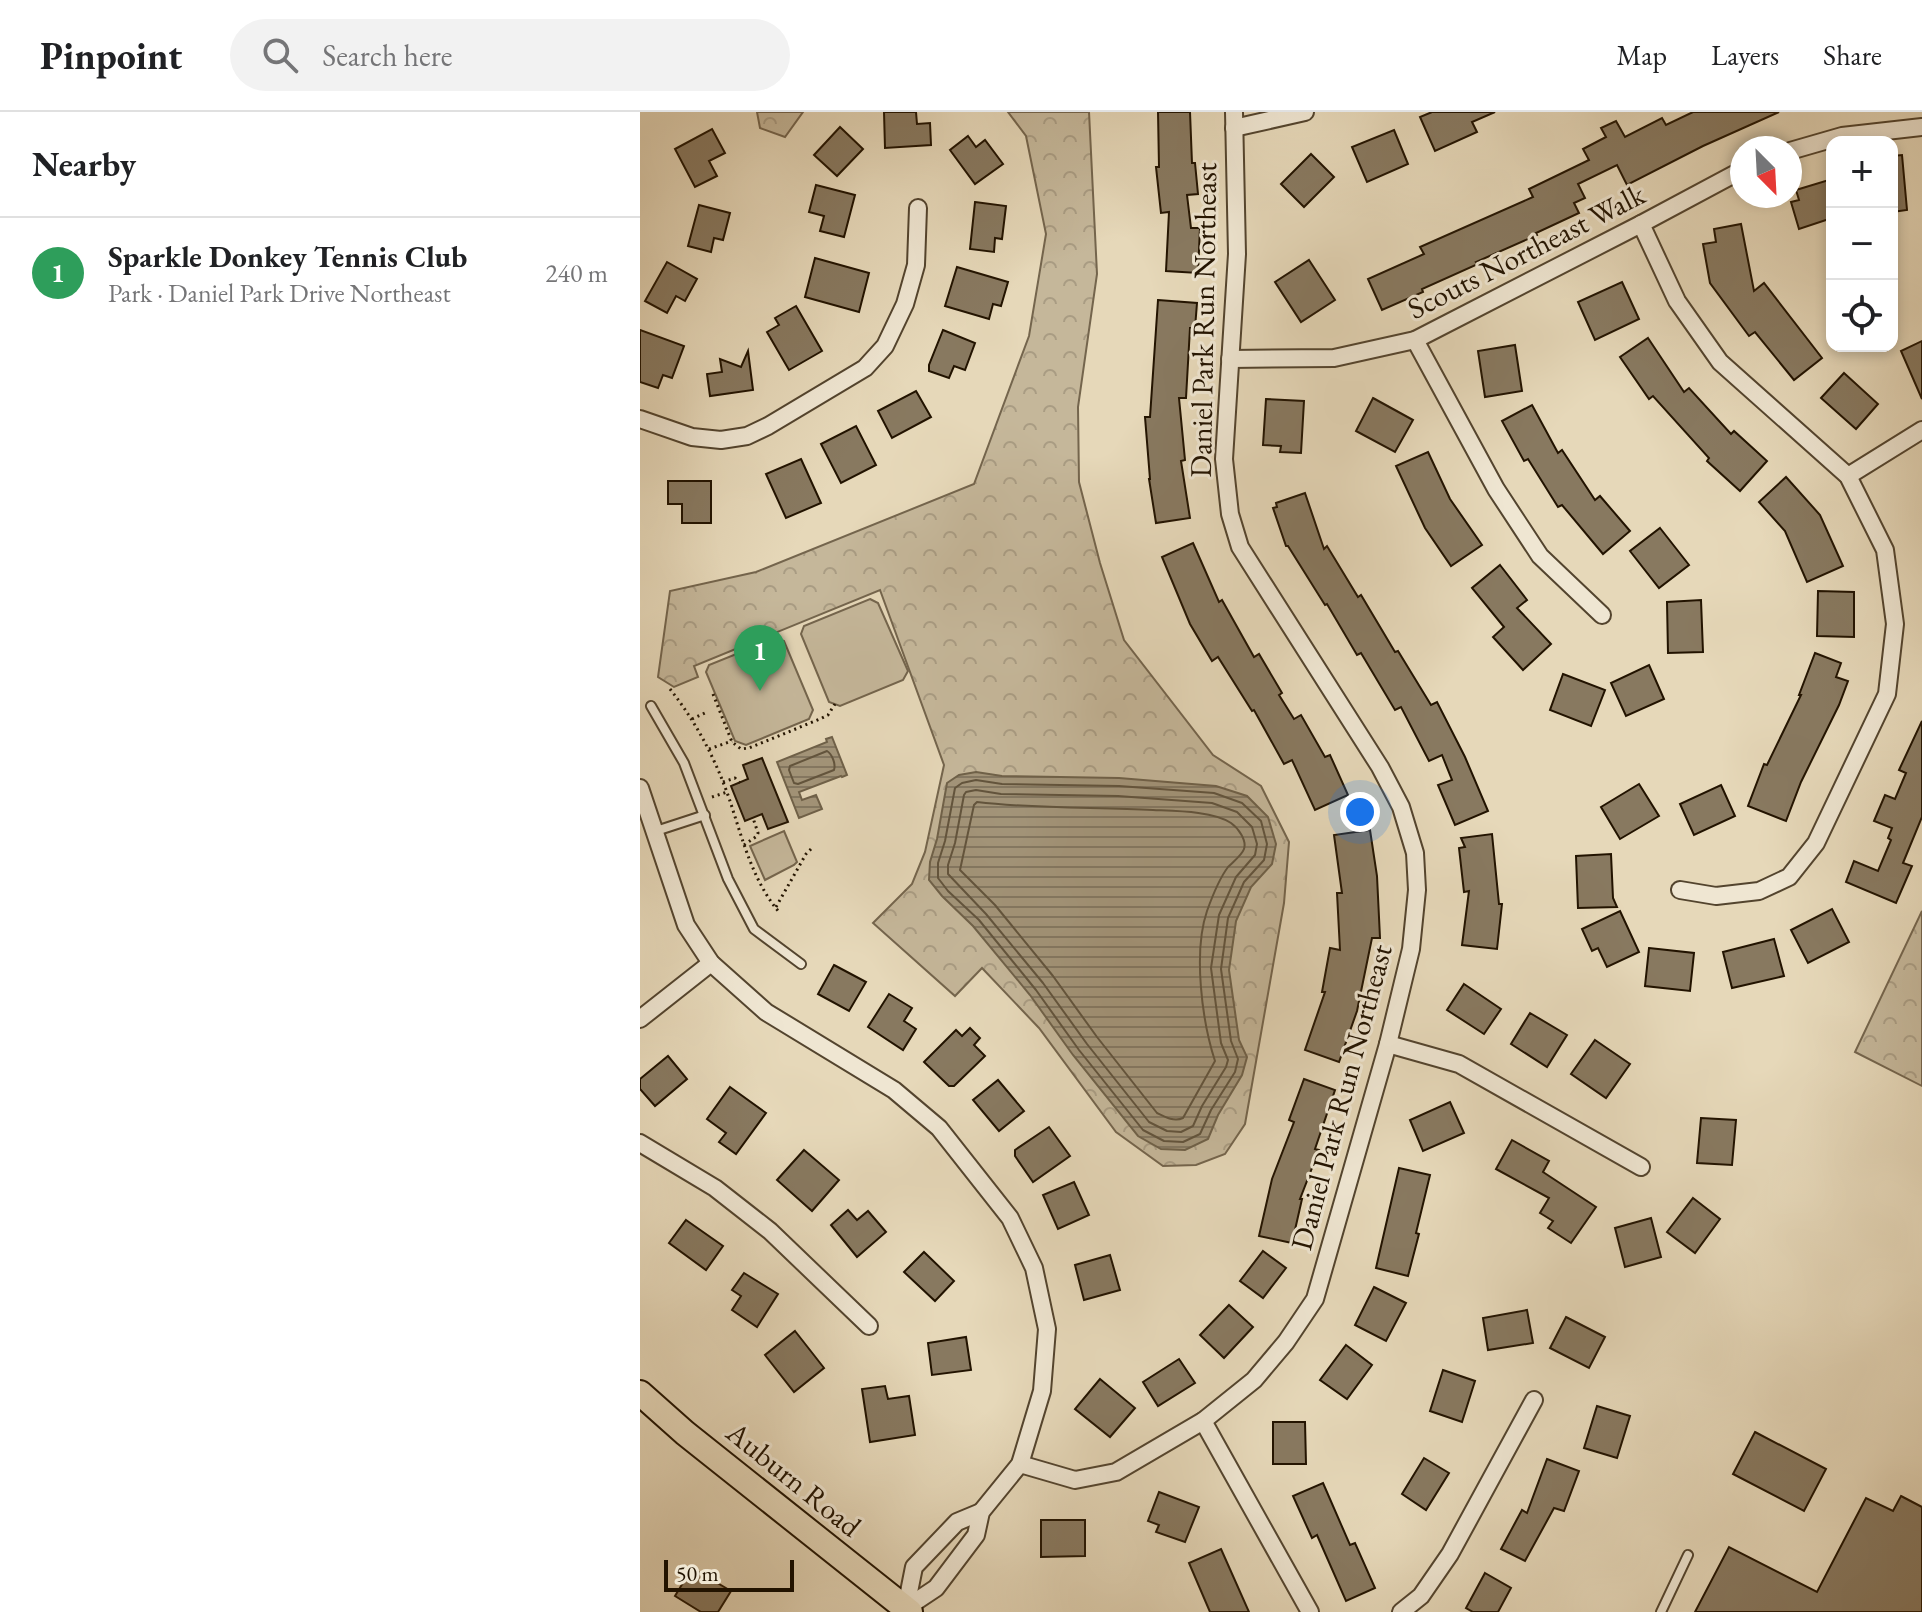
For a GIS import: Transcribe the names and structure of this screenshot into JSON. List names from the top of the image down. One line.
{"streets":{"main road":["Auburn Road"],"street":["Scouts Northeast Walk","Daniel Park Run Northeast"]},"crossings":[["Scouts Northeast Walk","Daniel Park Run Northeast"]],"scale_bar":"50 m","north":"bottom right","page":{"header":"Pinpoint","search":"Search here","nav":["Map","Layers","Share"],"heading":"Nearby","map_buttons":["+","−"],"list":[{"mark":"1","name":"Sparkle Donkey Tennis Club","note":"Park · Daniel Park Drive Northeast","value":"240 m"}],"pins":"1","scale":"50 m"}}
